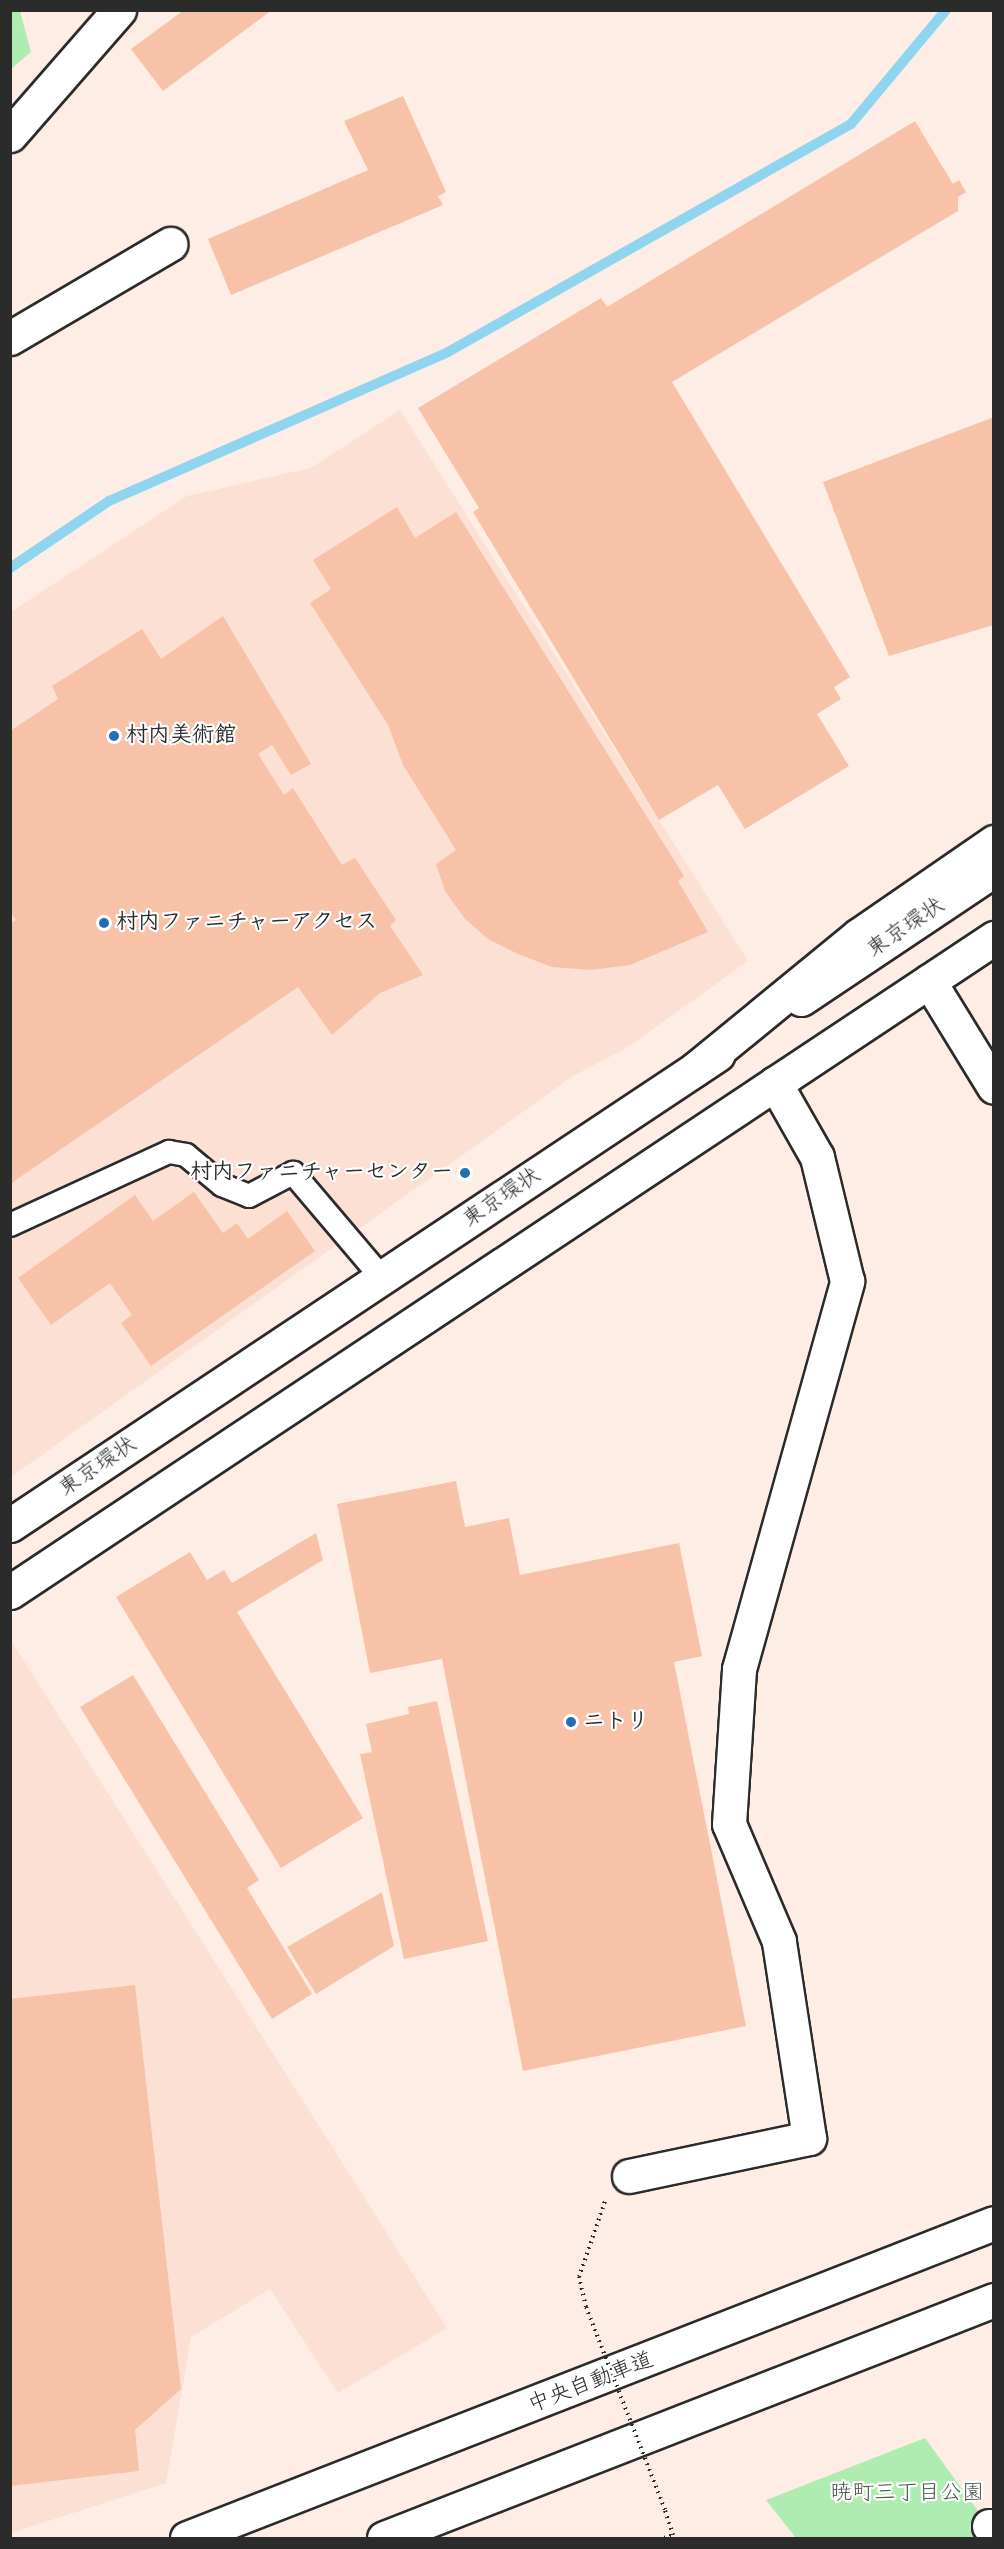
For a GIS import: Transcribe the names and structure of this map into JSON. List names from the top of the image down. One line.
{"streets":{"main road":["東京環状","中央自動車道"]},"parks":["暁町三丁目公園"],"places":["村内美術館","村内ファニチャーアクセス","村内ファニチャーセンター","ニトリ"]}
